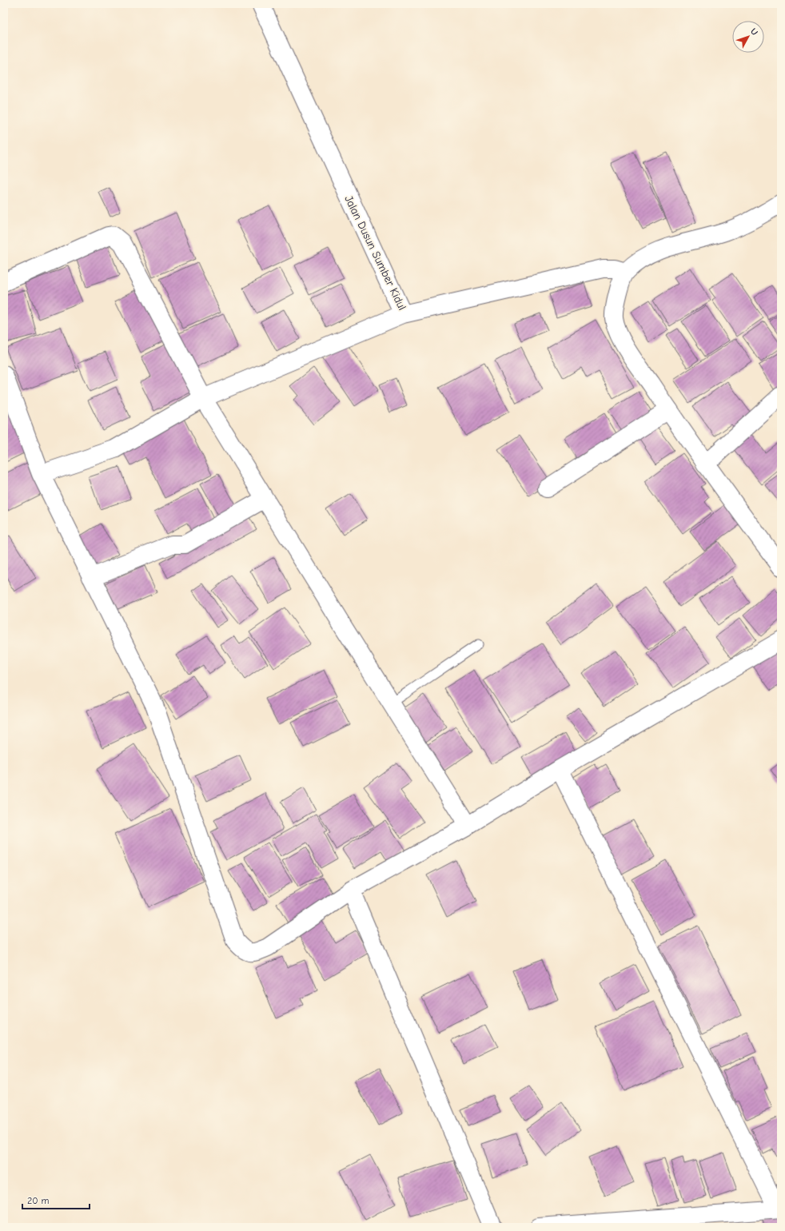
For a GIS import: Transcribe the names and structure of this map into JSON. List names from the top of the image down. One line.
{"streets":{"street":["Jalan Dusun Sumber Kidul"]},"scale_bar":"20 m","north":"top right"}
